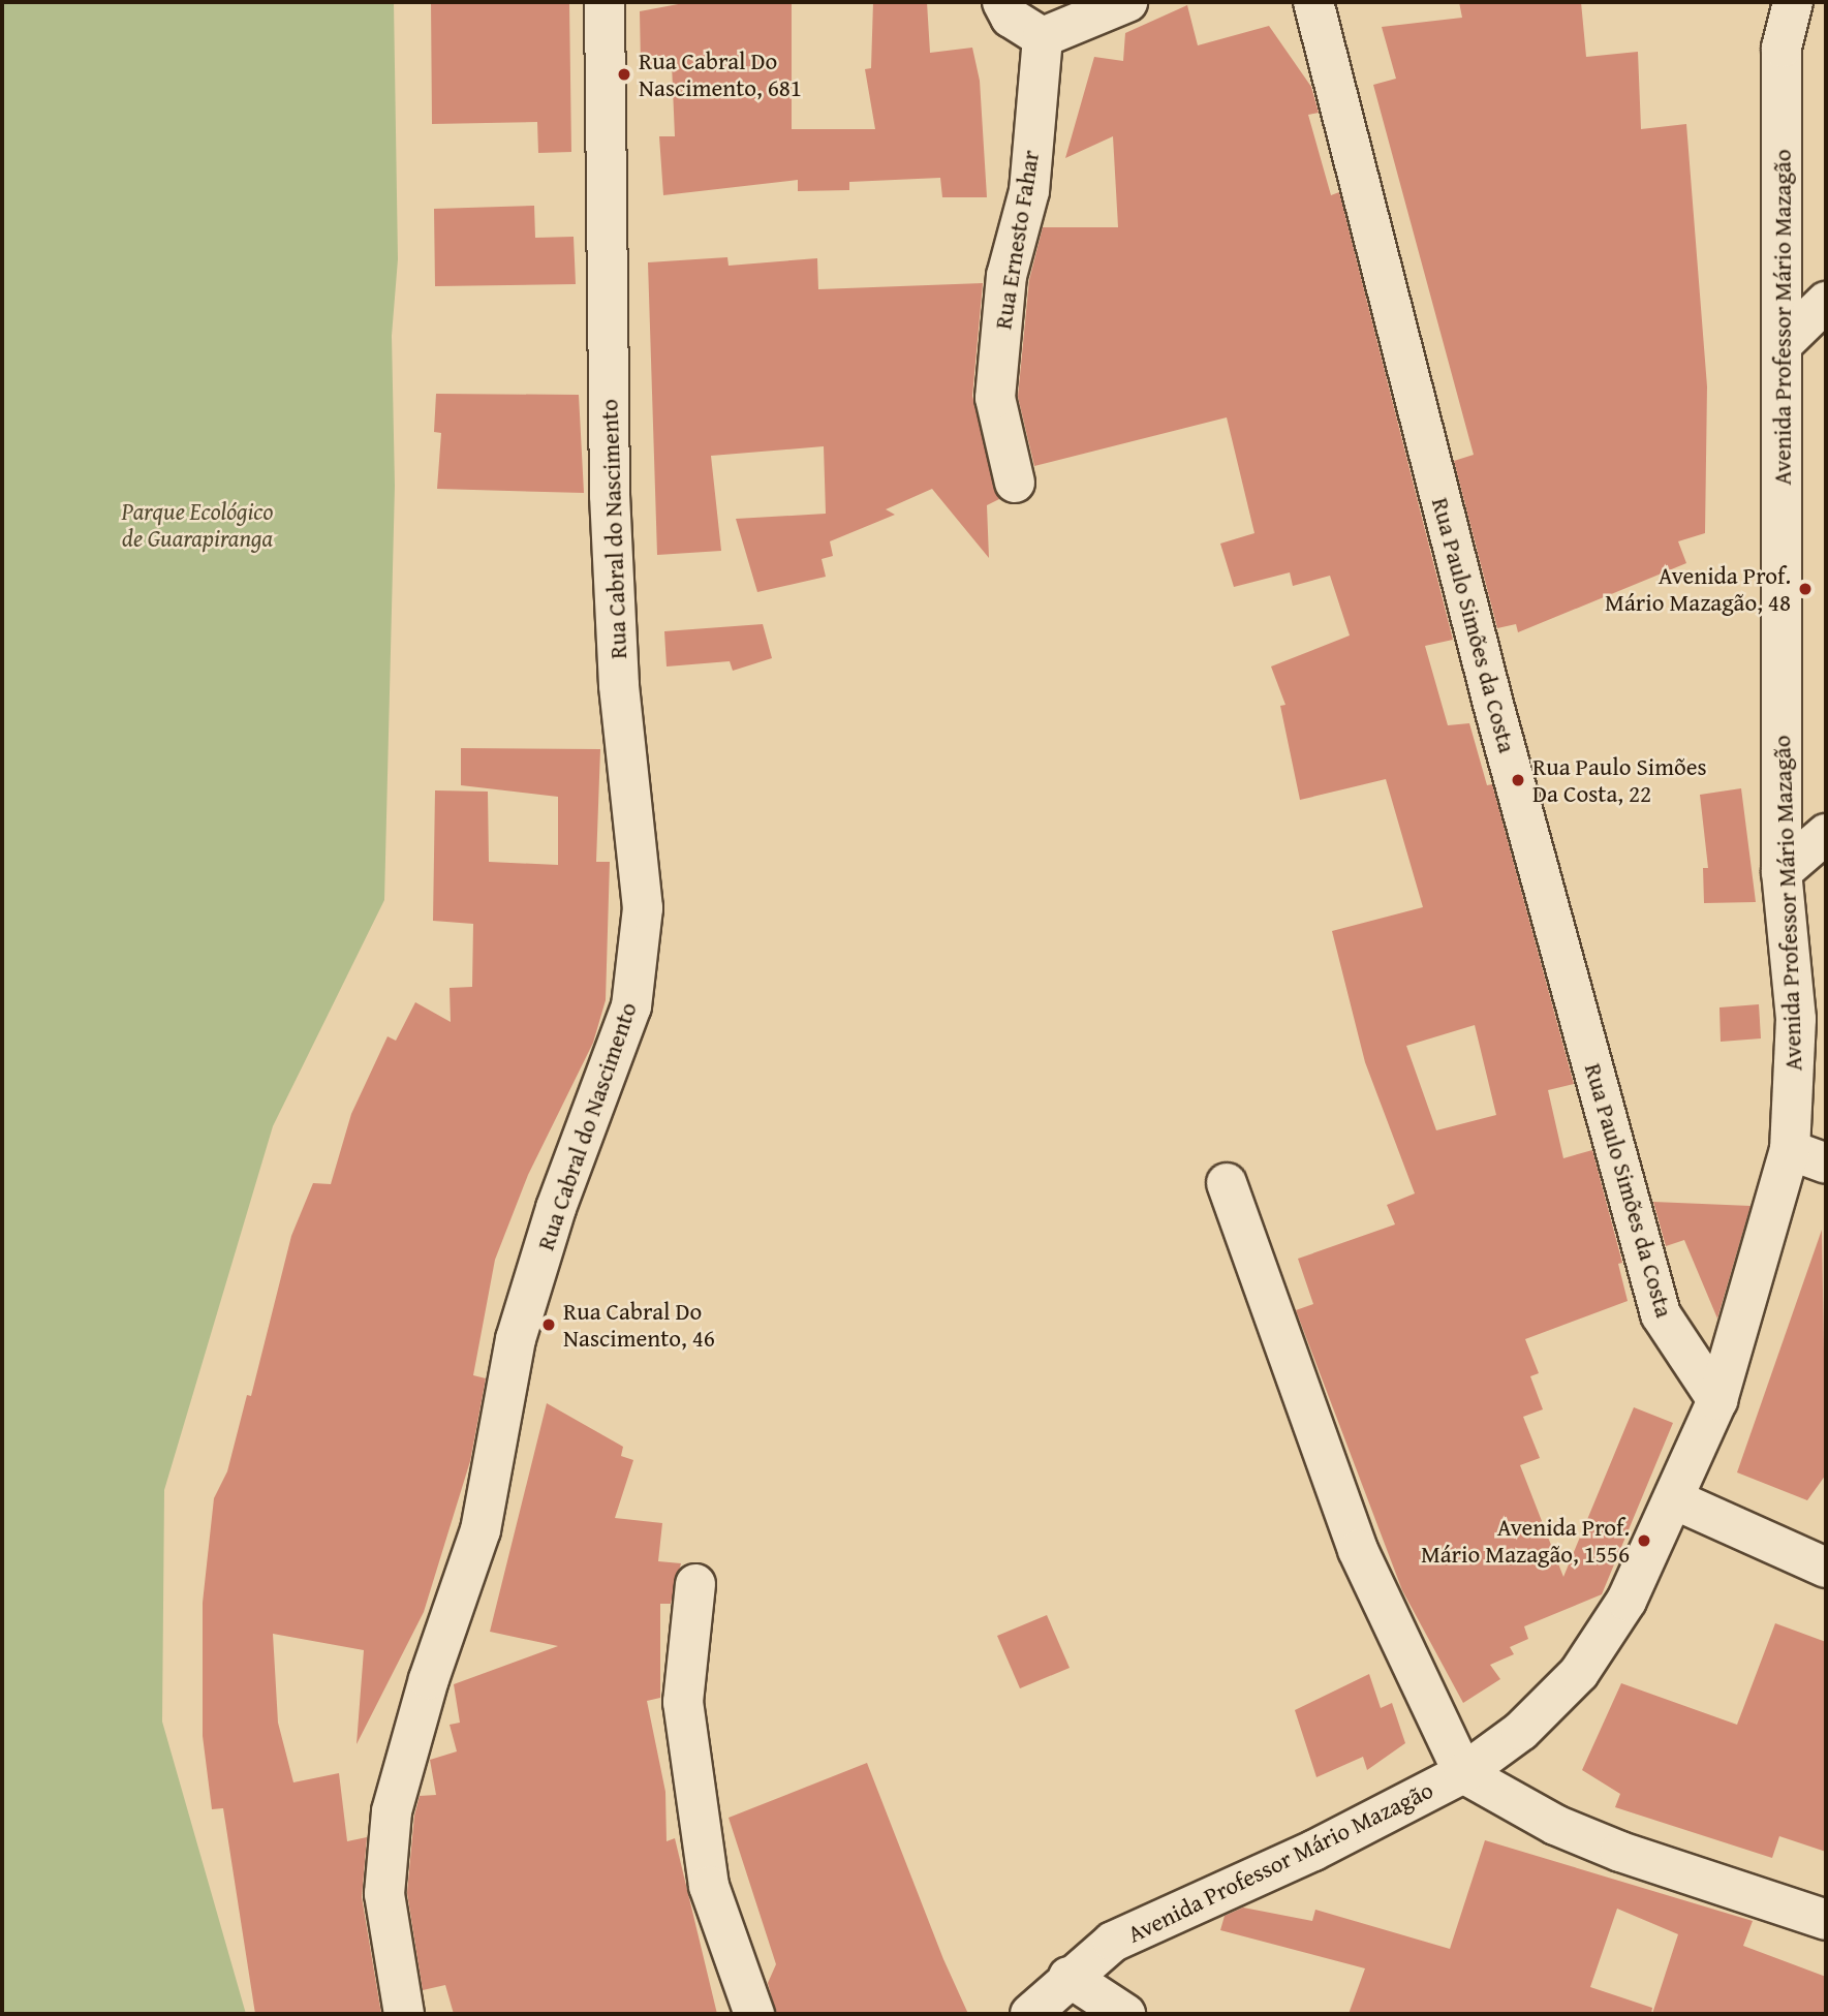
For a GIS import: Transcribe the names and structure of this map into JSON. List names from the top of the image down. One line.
{"streets":{"street":["Rua Ernesto Fahar","Avenida Professor Mário Mazagão","Rua Cabral do Nascimento","Rua Paulo Simões da Costa"]},"crossings":[["Avenida Professor Mário Mazagão","Rua Paulo Simões da Costa"]],"parks":["Parque Ecológico de Guarapiranga"],"places":["Rua Cabral Do Nascimento, 681","Avenida Prof. Mário Mazagão, 48","Rua Paulo Simões Da Costa, 22","Rua Cabral Do Nascimento, 46","Avenida Prof. Mário Mazagão, 1556"]}
